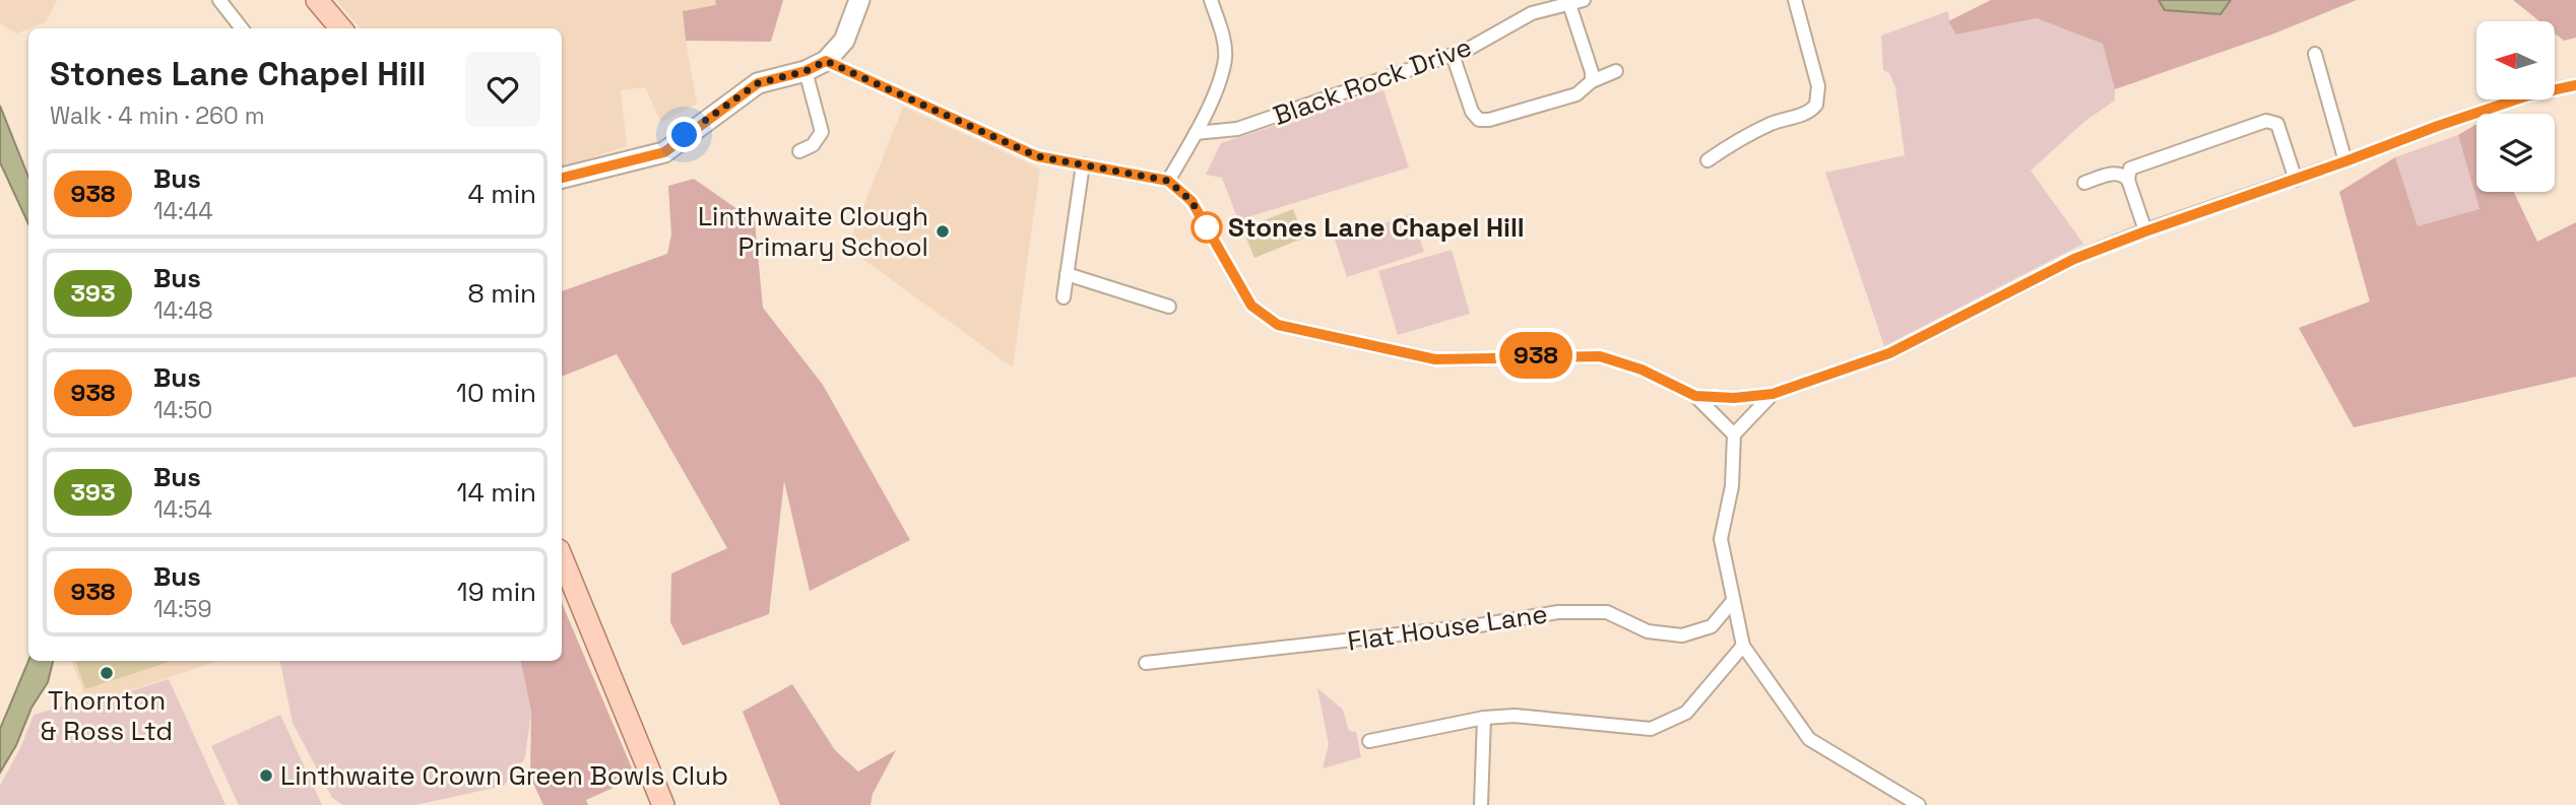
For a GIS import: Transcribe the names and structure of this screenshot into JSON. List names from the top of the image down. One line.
{"streets":{"street":["Black Rock Drive","Flat House Lane"]},"places":["Stones Lane Chapel Hill","Linthwaite Clough Primary School","Thornton & Ross Ltd","Linthwaite Crown Green Bowls Club"],"lines":["bus line 938"],"north":"left","page":{"on_map":"938","heading":["Stones Lane Chapel Hill","Walk · 4 min · 260 m"],"list":[{"mark":"938","name":"Bus","note":"14:44","value":"4 min"},{"mark":"393","name":"Bus","note":"14:48","value":"8 min"},{"mark":"938","name":"Bus","note":"14:50","value":"10 min"},{"mark":"393","name":"Bus","note":"14:54","value":"14 min"},{"mark":"938","name":"Bus","note":"14:59","value":"19 min"}]}}
